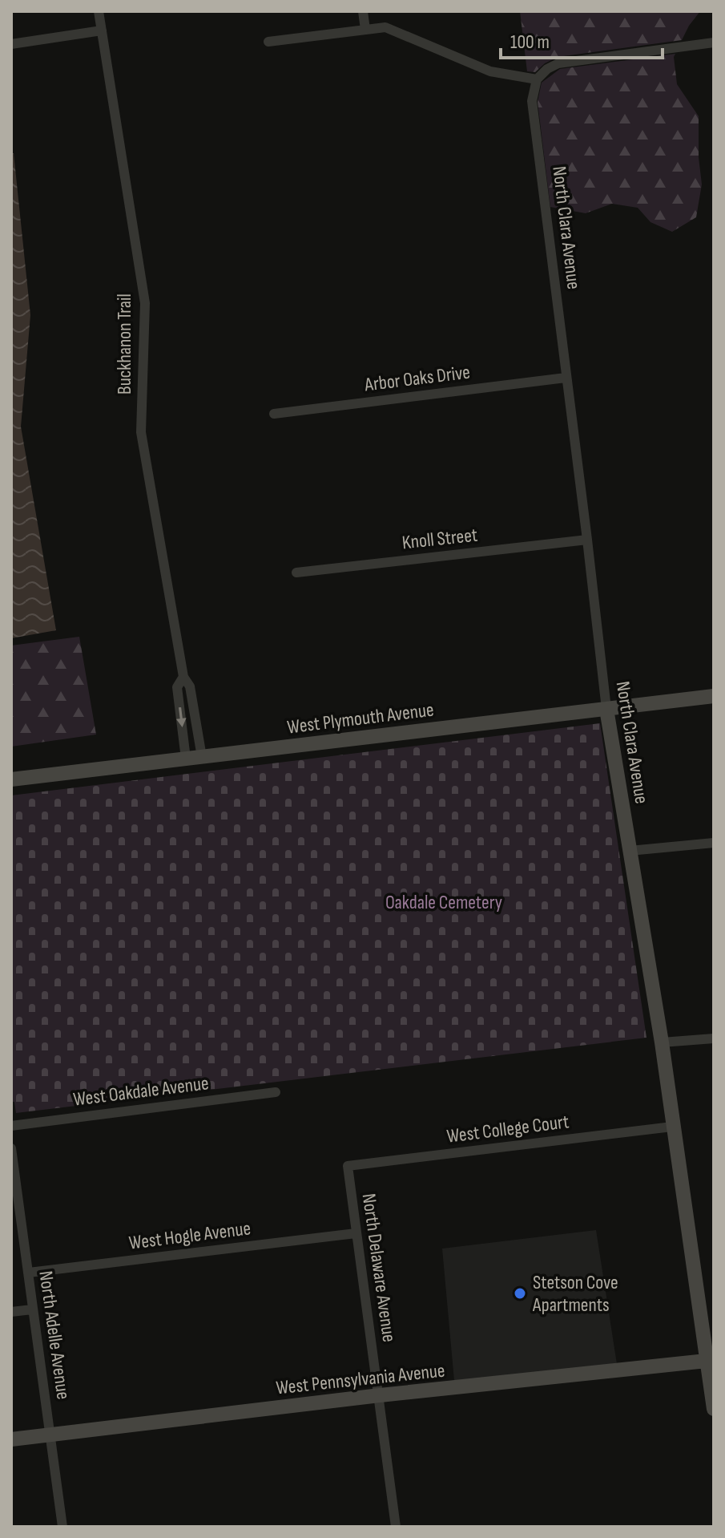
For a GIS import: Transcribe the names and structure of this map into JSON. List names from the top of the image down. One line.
{"streets":{"street":["North Clara Avenue","Buckhanon Trail","Arbor Oaks Drive","Knoll Street","West Plymouth Avenue","West Oakdale Avenue","West College Court","West Hogle Avenue","North Delaware Avenue","North Adelle Avenue","West Pennsylvania Avenue"]},"crossings":[["North Clara Avenue","Arbor Oaks Drive"],["North Clara Avenue","Knoll Street"],["North Clara Avenue","West Plymouth Avenue"],["North Clara Avenue","West College Court"],["North Clara Avenue","West Pennsylvania Avenue"],["Buckhanon Trail","West Plymouth Avenue"],["West College Court","North Delaware Avenue"],["West Hogle Avenue","North Delaware Avenue"],["West Hogle Avenue","North Adelle Avenue"],["North Delaware Avenue","West Pennsylvania Avenue"],["North Adelle Avenue","West Pennsylvania Avenue"]],"parks":["Oakdale Cemetery"],"places":["Stetson Cove Apartments"],"scale_bar":"100 m"}
